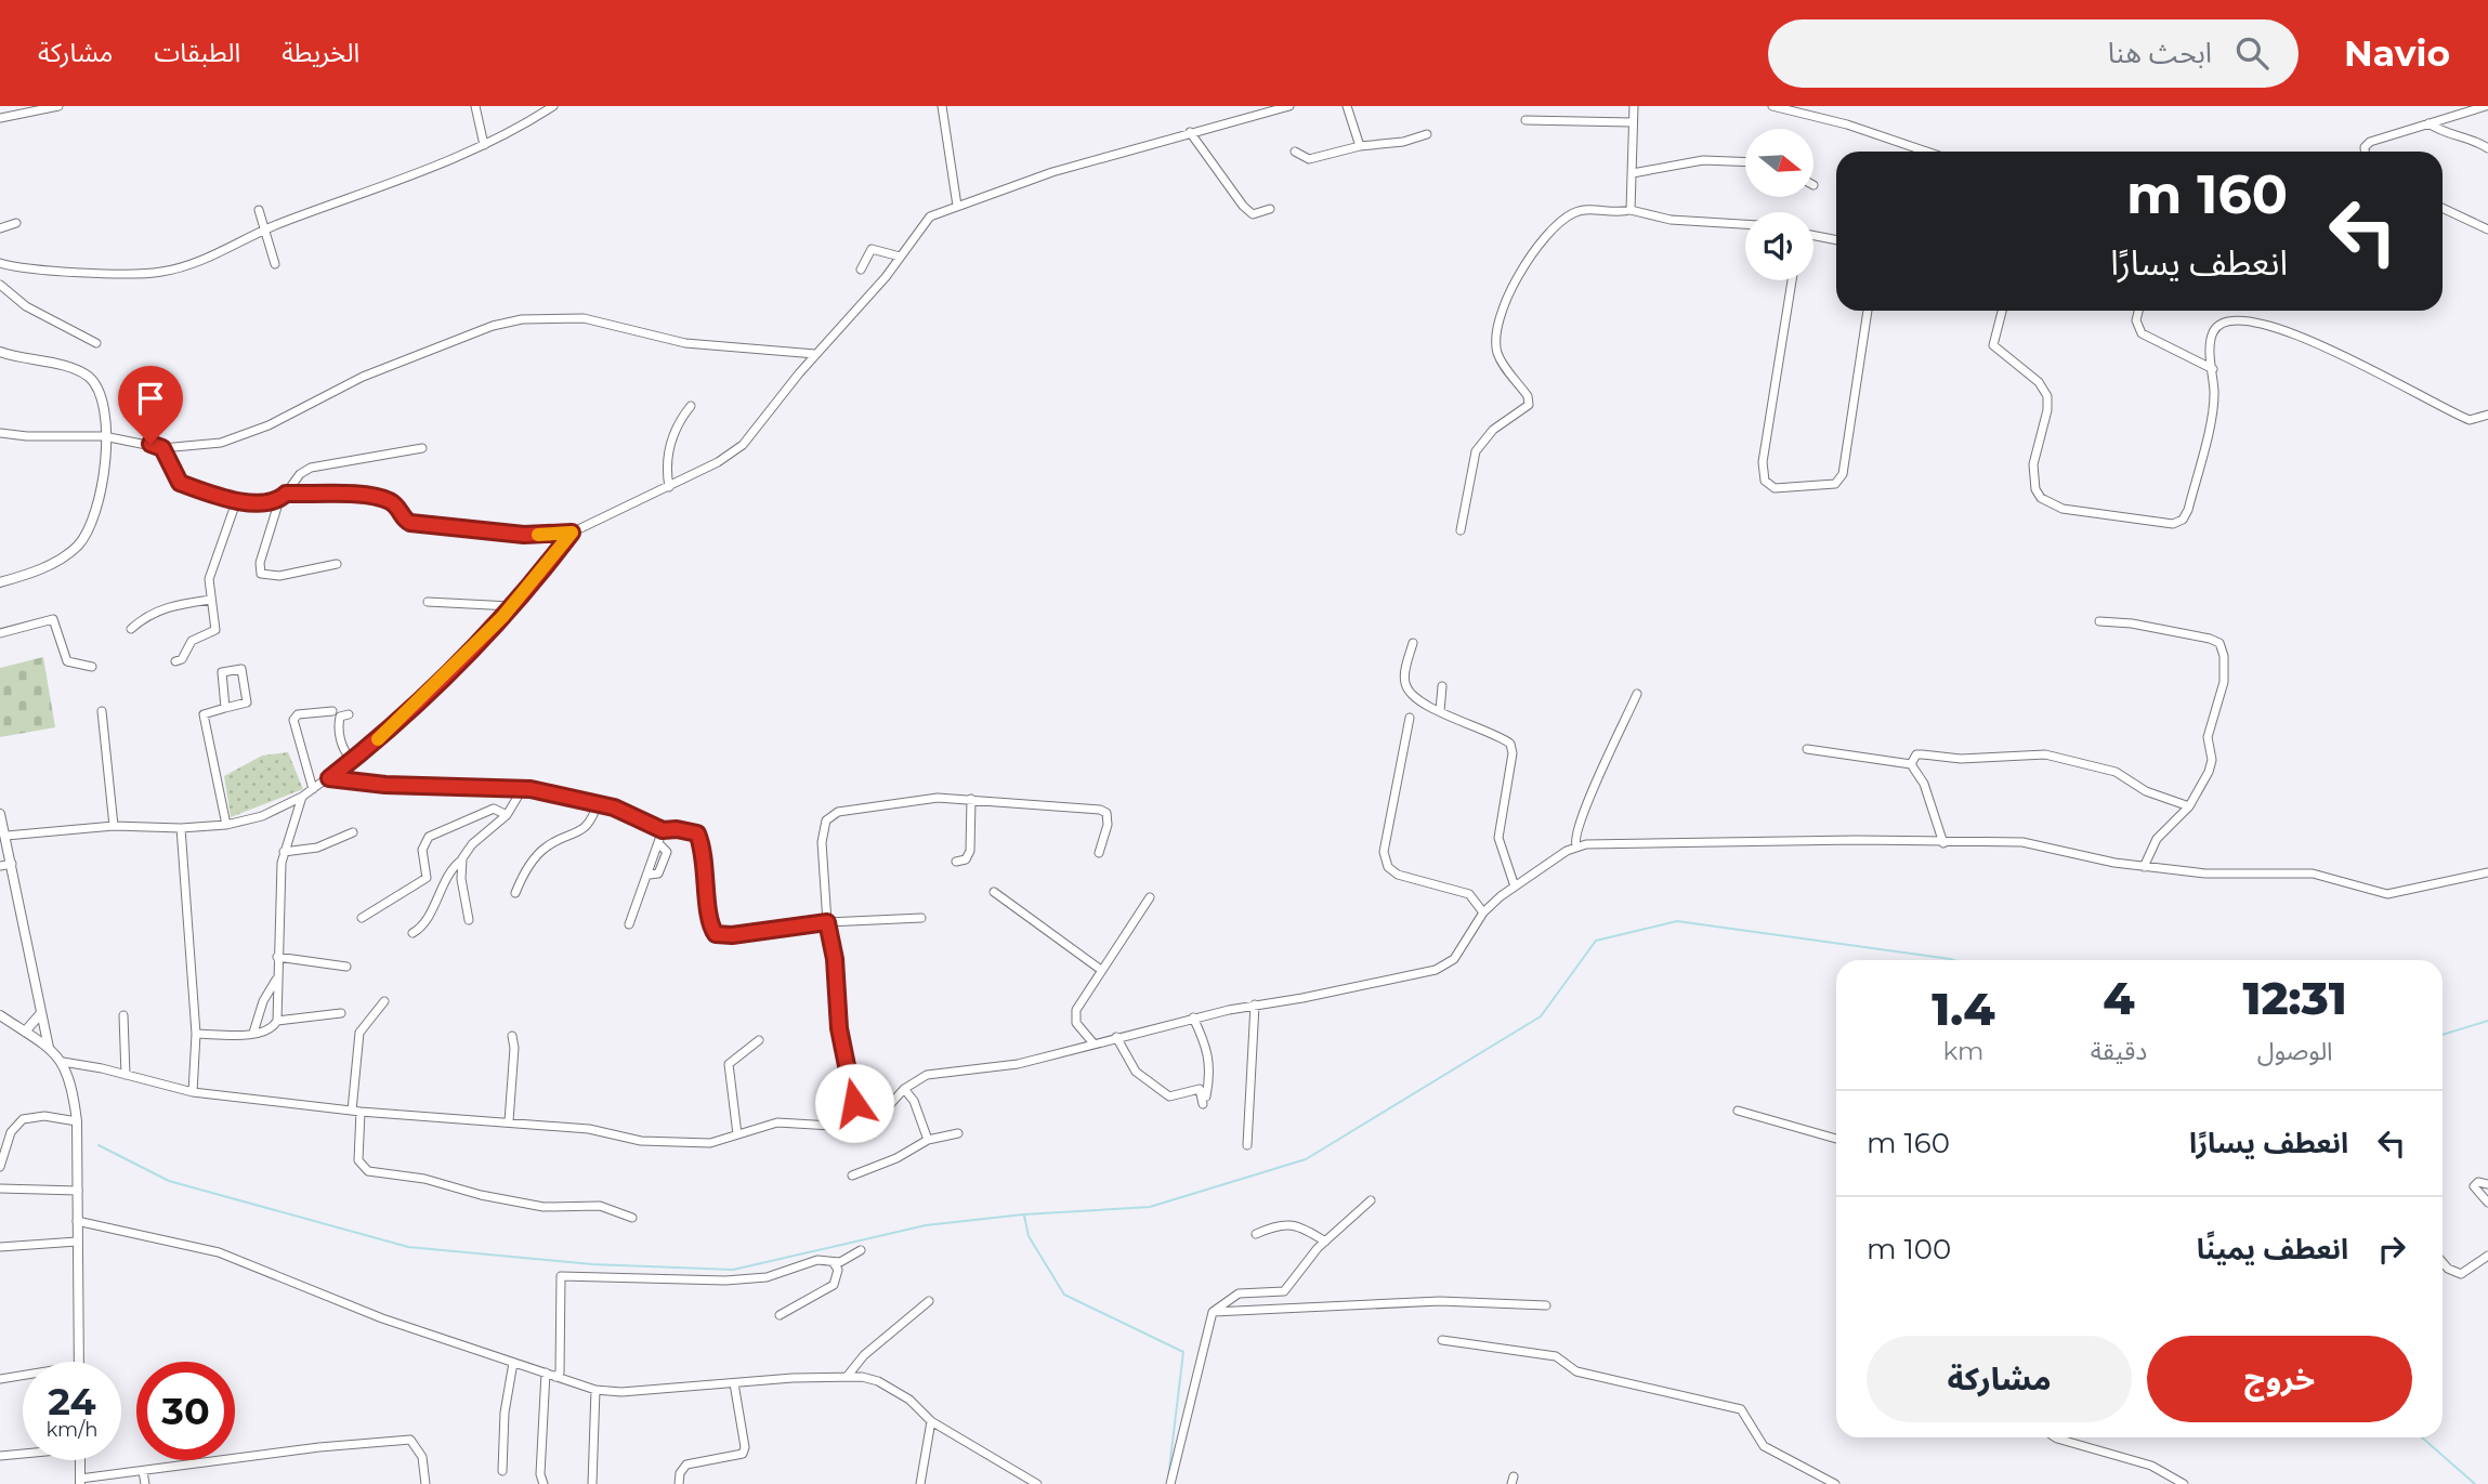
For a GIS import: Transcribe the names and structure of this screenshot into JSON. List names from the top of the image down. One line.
{"north":"right","page":{"header":"Navio","search":"ابحث هنا","nav":["الخريطة","الطبقات","مشاركة"],"turn":["160 m","انعطف يسارًا"],"eta":["12:31","الوصول","4","دقيقة","1.4","km"],"list":[{"name":"انعطف يسارًا","value":"160 m"},{"name":"انعطف يمينًا","value":"100 m"}],"buttons":["خروج","مشاركة"],"speed":"24 km/h","limit":"30"}}
